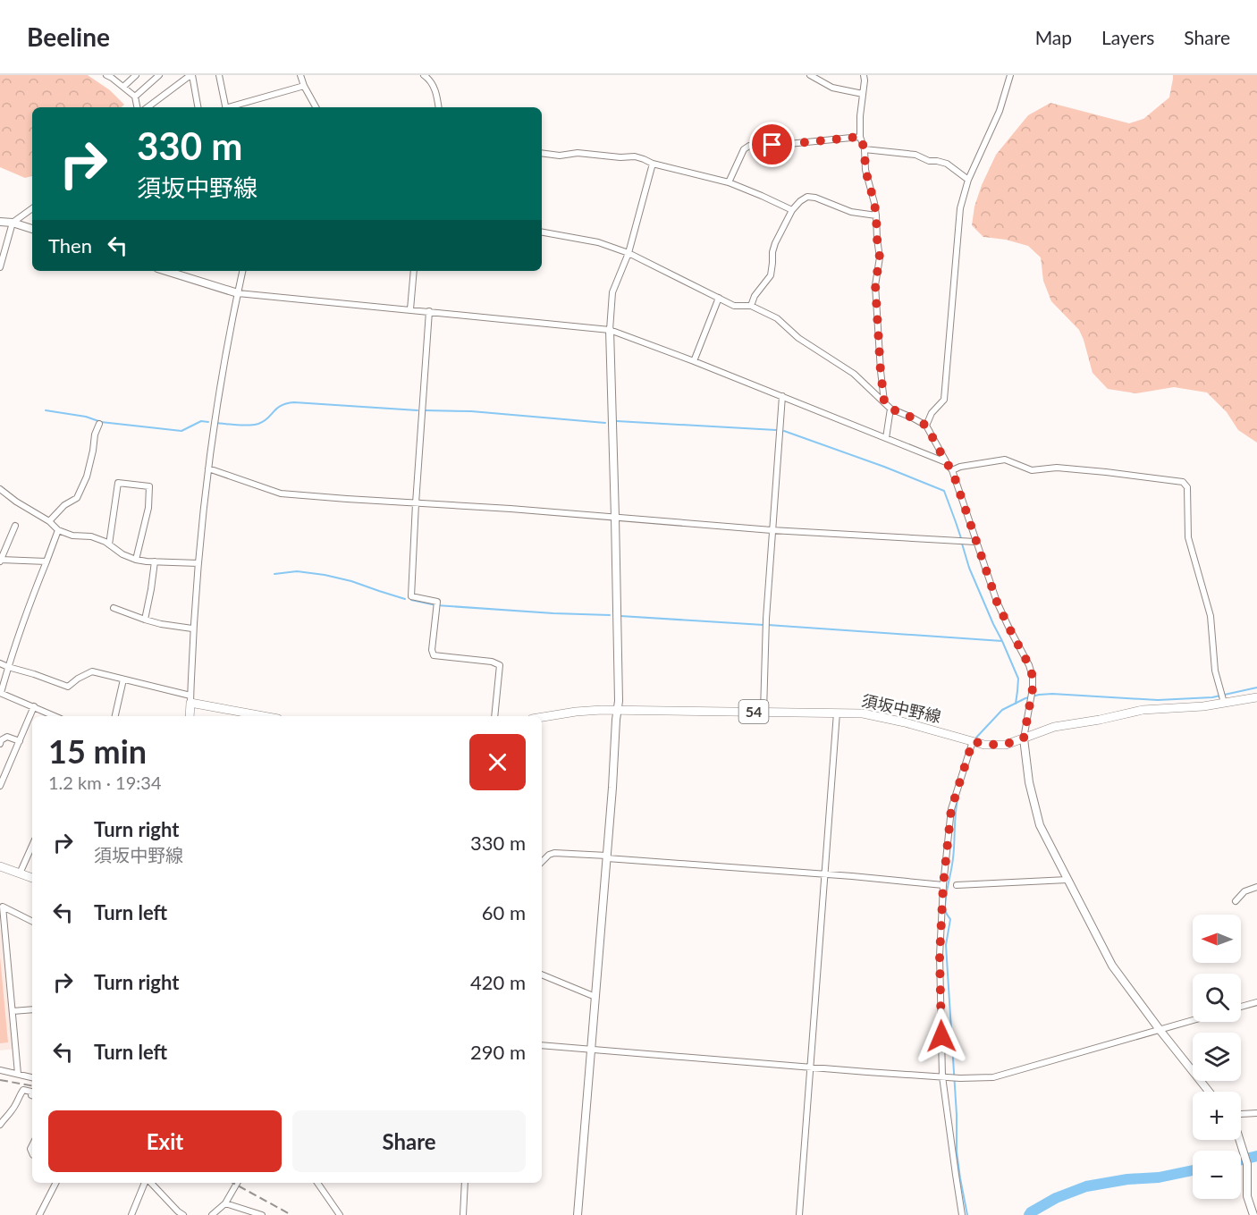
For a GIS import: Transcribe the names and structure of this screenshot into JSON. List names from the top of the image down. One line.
{"streets":{"main road":["須坂中野線","54"]},"north":"left","page":{"header":"Beeline","nav":["Map","Layers","Share"],"turn":["330 m","須坂中野線"],"then":"Then","heading":["15 min","1.2 km · 19:34"],"list":[{"name":"Turn right","note":"須坂中野線","value":"330 m"},{"name":"Turn left","value":"60 m"},{"name":"Turn right","value":"420 m"},{"name":"Turn left","value":"290 m"}],"map_buttons":["+","−"],"buttons":["Exit","Share"]}}
